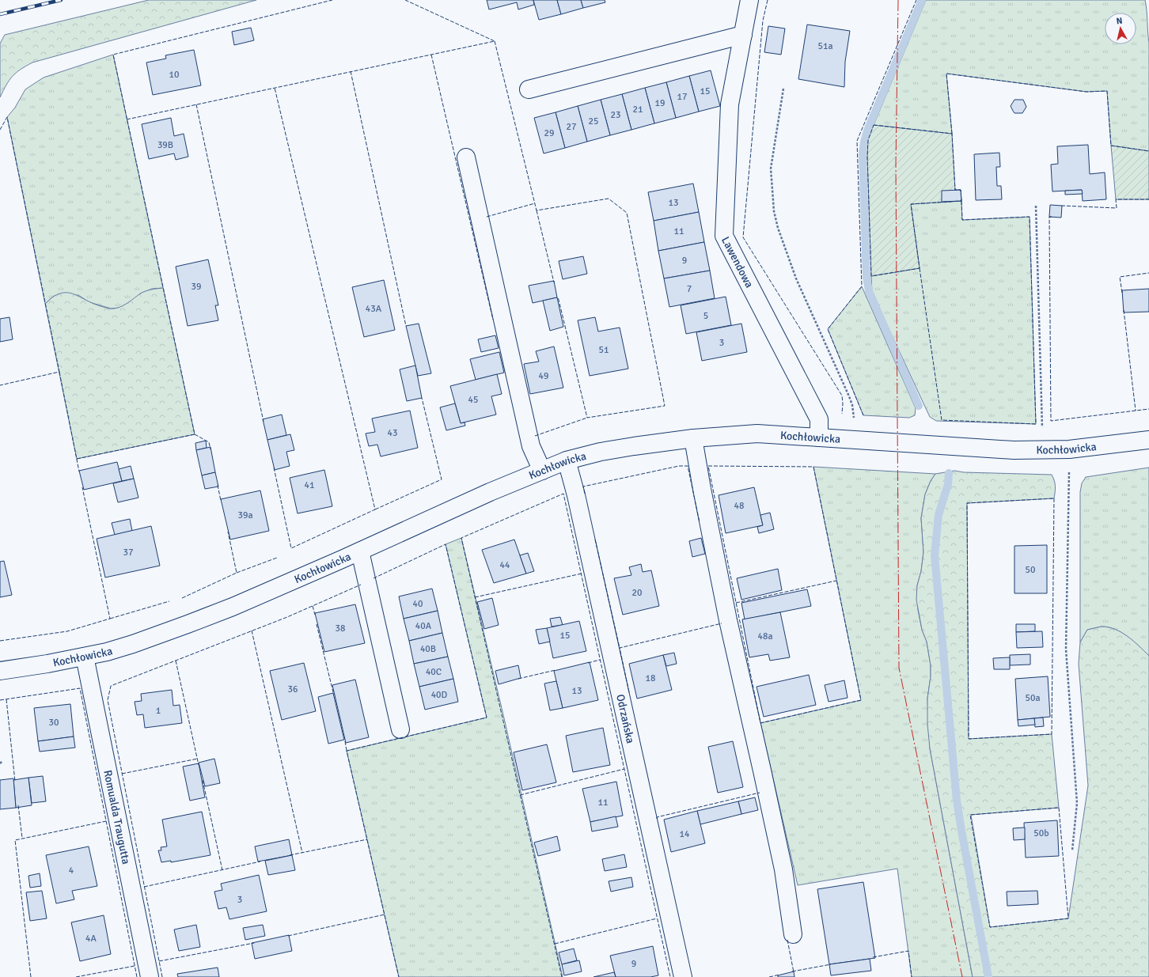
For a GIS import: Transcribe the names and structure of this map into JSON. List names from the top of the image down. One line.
{"streets":{"street":["Lawendowa","Kochłowicka","Odrzańska","Romualda Traugutta"]},"crossings":[["Lawendowa","Kochłowicka"],["Kochłowicka","Odrzańska"],["Kochłowicka","Romualda Traugutta"]],"house_numbers":["51a","10","15","17","19","21","23","25","27","29","39B","13","11","9","39","7","43A","5","3","51","49","45","43","41","48","39a","37","44","50","20","40","40A","38","15","48a","40B","40C","18","36","13","40D","50a","1","30","11","50b","14","4","3","4A","9"],"north":"top"}
